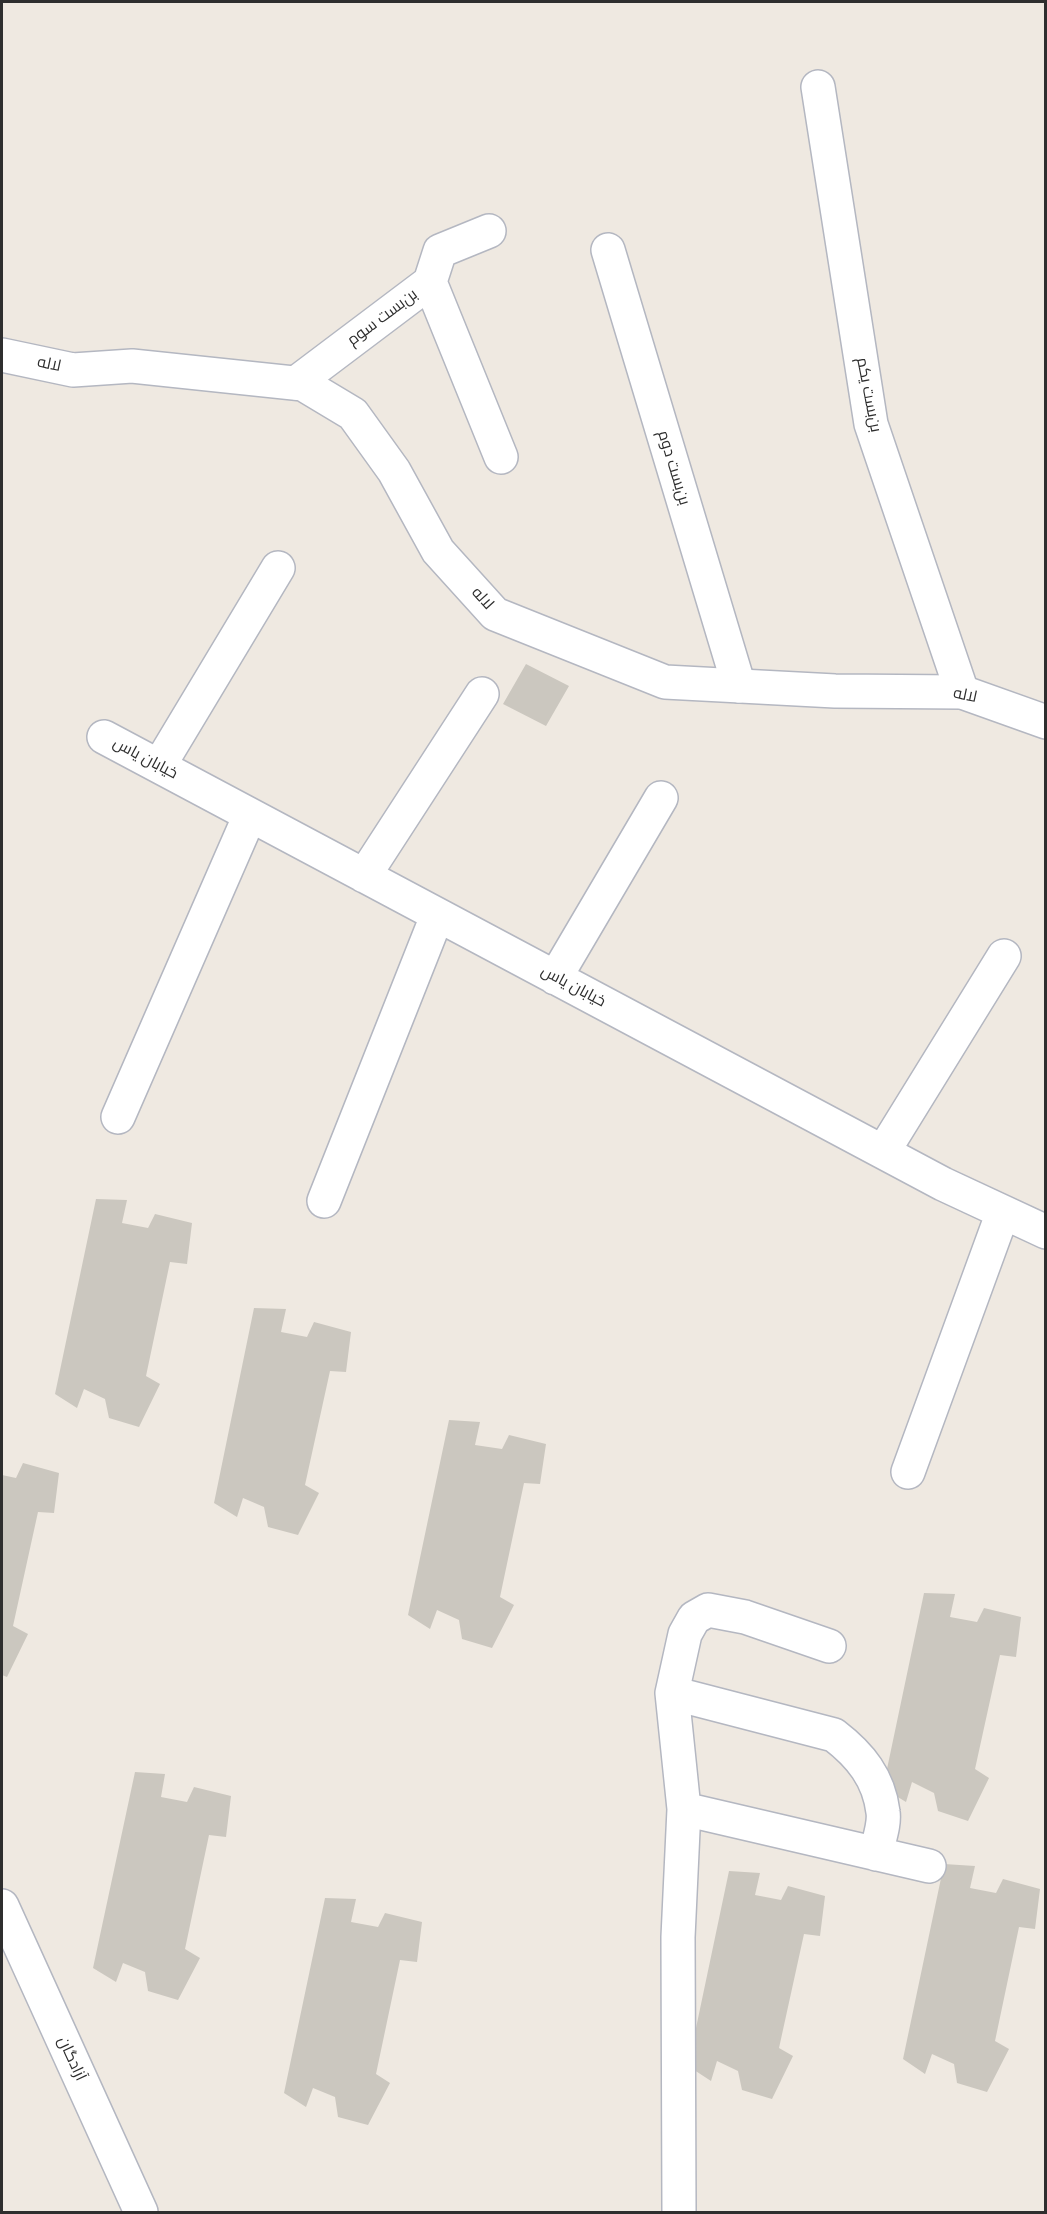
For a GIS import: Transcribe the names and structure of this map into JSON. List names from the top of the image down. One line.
{"streets":{"street":["بن‌بست سوم","لاله","بن‌بست یکم","بن‌بست دوم","خیابان یاس","آزادگان"]},"crossings":[["بن‌بست سوم","لاله"],["لاله","بن‌بست یکم"],["لاله","بن‌بست دوم"]]}
